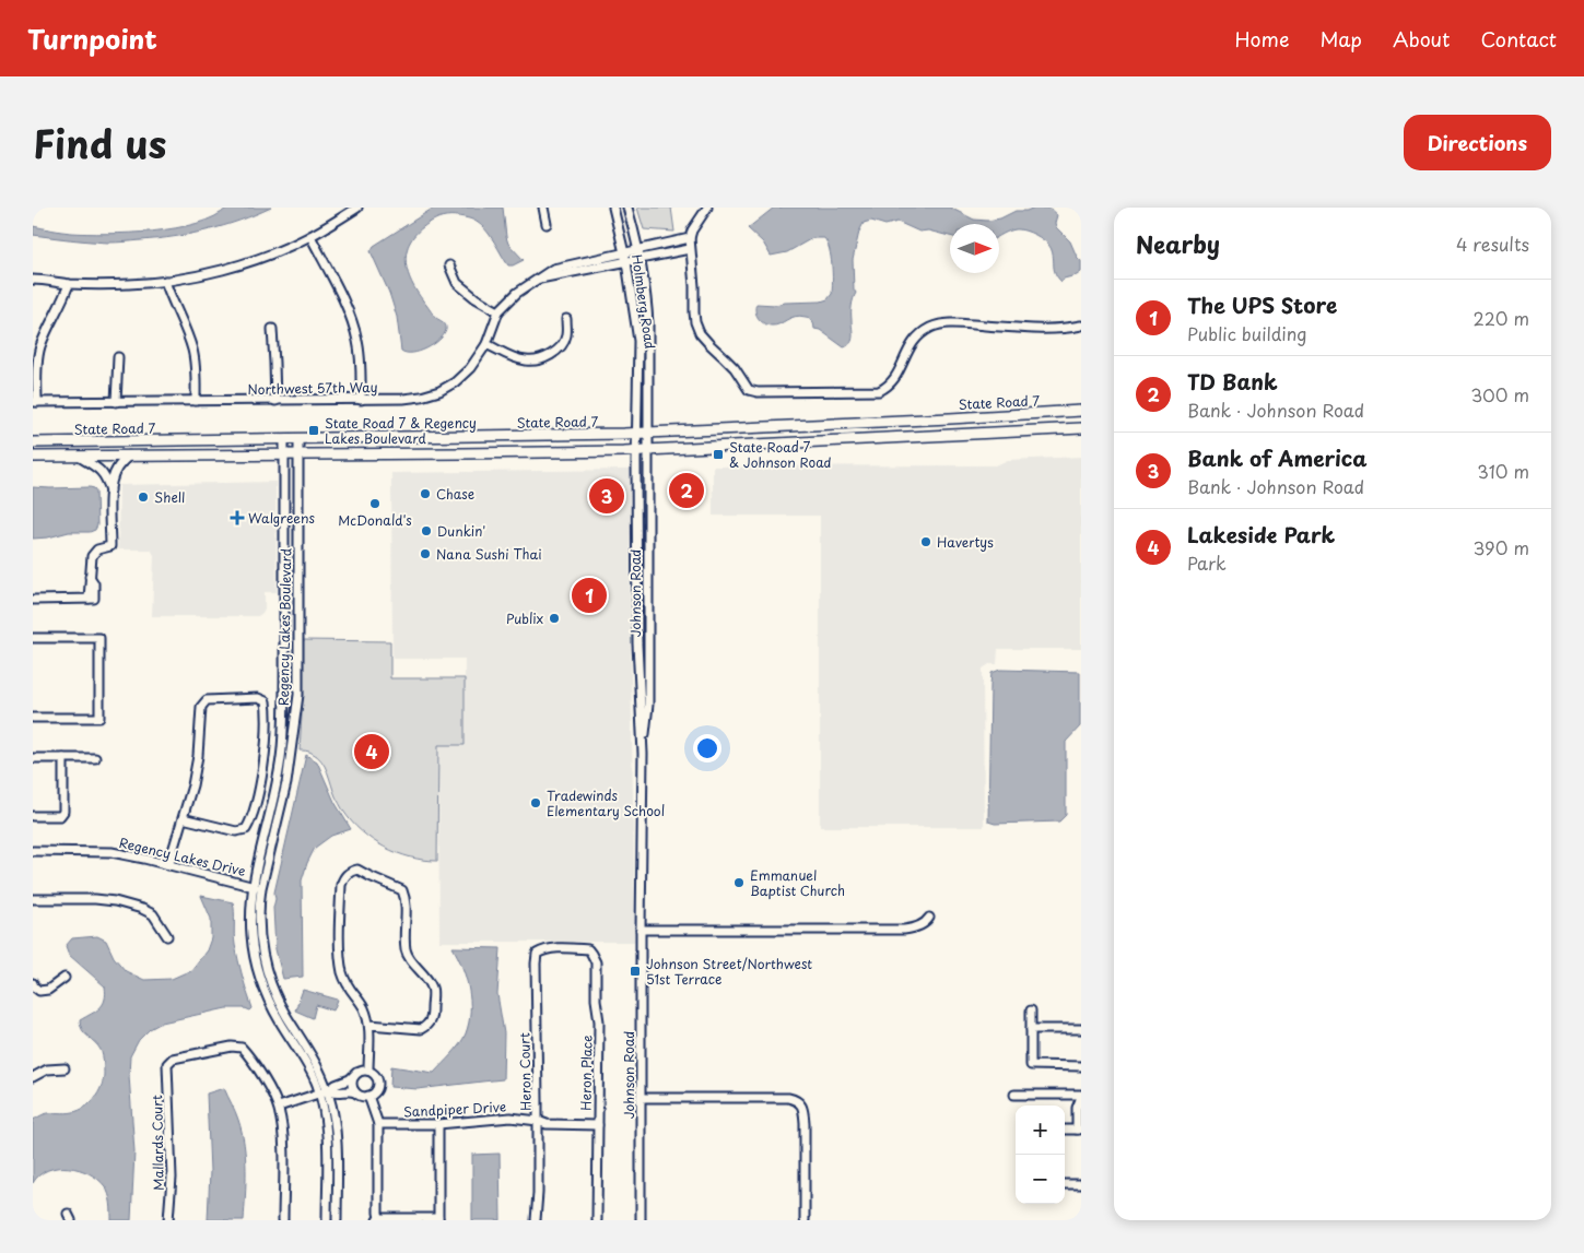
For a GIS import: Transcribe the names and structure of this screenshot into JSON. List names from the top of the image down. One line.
{"streets":{"main road":["State Road 7"],"street":["Holmberg Road","Northwest 57th Way","Johnson Road","Regency Lakes Boulevard","Regency Lakes Drive","Heron Court","Heron Place","Sandpiper Drive","Mallards Court"]},"crossings":[["Holmberg Road","Northwest 57th Way"],["Holmberg Road","State Road 7"],["Holmberg Road","Johnson Road"],["State Road 7","Johnson Road"],["State Road 7","Regency Lakes Boulevard"],["Regency Lakes Boulevard","Regency Lakes Drive"],["Heron Court","Heron Place"],["Heron Court","Sandpiper Drive"],["Heron Place","Sandpiper Drive"]],"places":{"transit":["State Road 7 & Regency Lakes Boulevard","State Road 7 & Johnson Road","Johnson Street/Northwest 51st Terrace"],"other":["Chase","Shell","McDonald's","Dunkin'","Havertys","Nana Sushi Thai","Publix","Tradewinds Elementary School","Emmanuel Baptist Church"],"health":["Walgreens"]},"north":"right","page":{"header":"Turnpoint","nav":["Home","Map","About","Contact"],"title":"Find us","buttons":"Directions","heading":["Nearby","4 results"],"list":[{"mark":"1","name":"The UPS Store","note":"Public building","value":"220 m"},{"mark":"2","name":"TD Bank","note":"Bank · Johnson Road","value":"300 m"},{"mark":"3","name":"Bank of America","note":"Bank · Johnson Road","value":"310 m"},{"mark":"4","name":"Lakeside Park","note":"Park","value":"390 m"}],"pins":["2","3","1","4"],"map_buttons":["+","−"]}}
